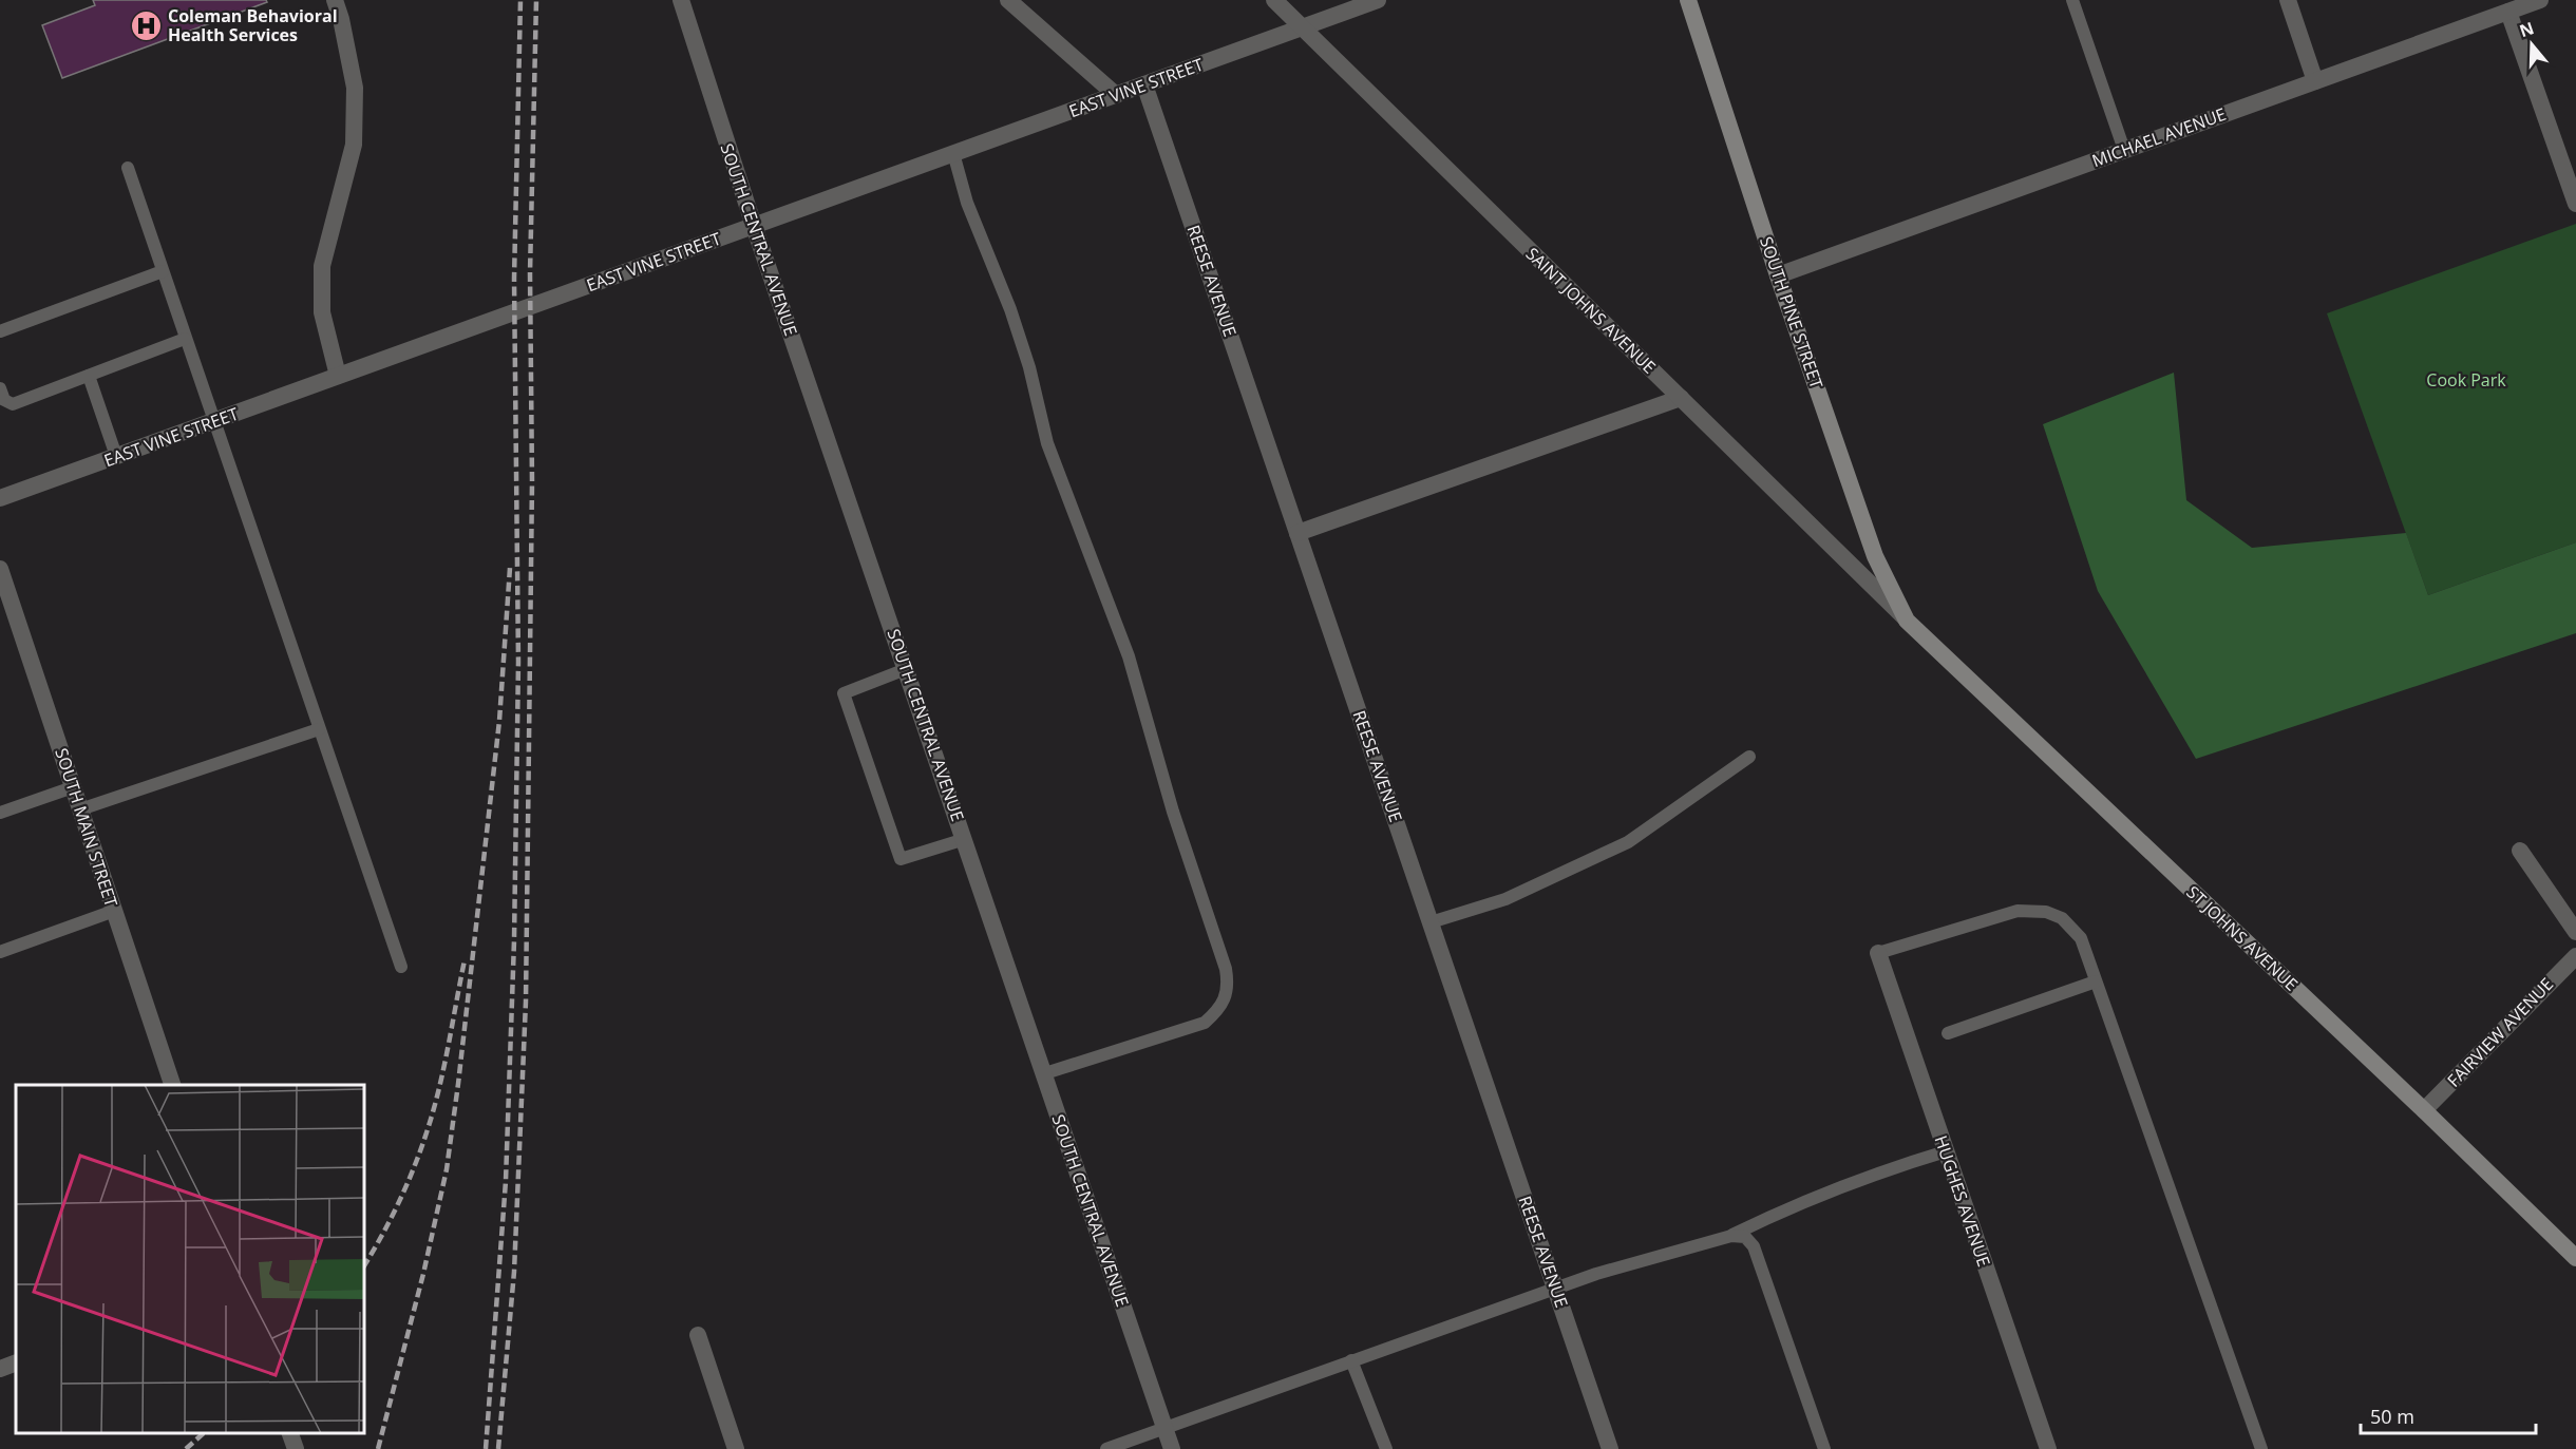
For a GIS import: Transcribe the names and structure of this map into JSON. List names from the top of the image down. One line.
{"streets":{"main road":["SOUTH PINE STREET","ST JOHNS AVENUE"],"street":["EAST VINE STREET","MICHAEL AVENUE","SOUTH CENTRAL AVENUE","REESE AVENUE","SAINT JOHNS AVENUE","SOUTH MAIN STREET","FAIRVIEW AVENUE","HUGHES AVENUE"]},"crossings":[["EAST VINE STREET","SOUTH CENTRAL AVENUE"],["EAST VINE STREET","REESE AVENUE"],["EAST VINE STREET","SAINT JOHNS AVENUE"],["MICHAEL AVENUE","SOUTH PINE STREET"],["SAINT JOHNS AVENUE","SOUTH PINE STREET"],["SAINT JOHNS AVENUE","ST JOHNS AVENUE"],["SOUTH PINE STREET","ST JOHNS AVENUE"],["ST JOHNS AVENUE","FAIRVIEW AVENUE"]],"parks":["Cook Park"],"places":{"hospital":["Coleman Behavioral Health Services"]},"scale_bar":"50 m","north":"top"}
